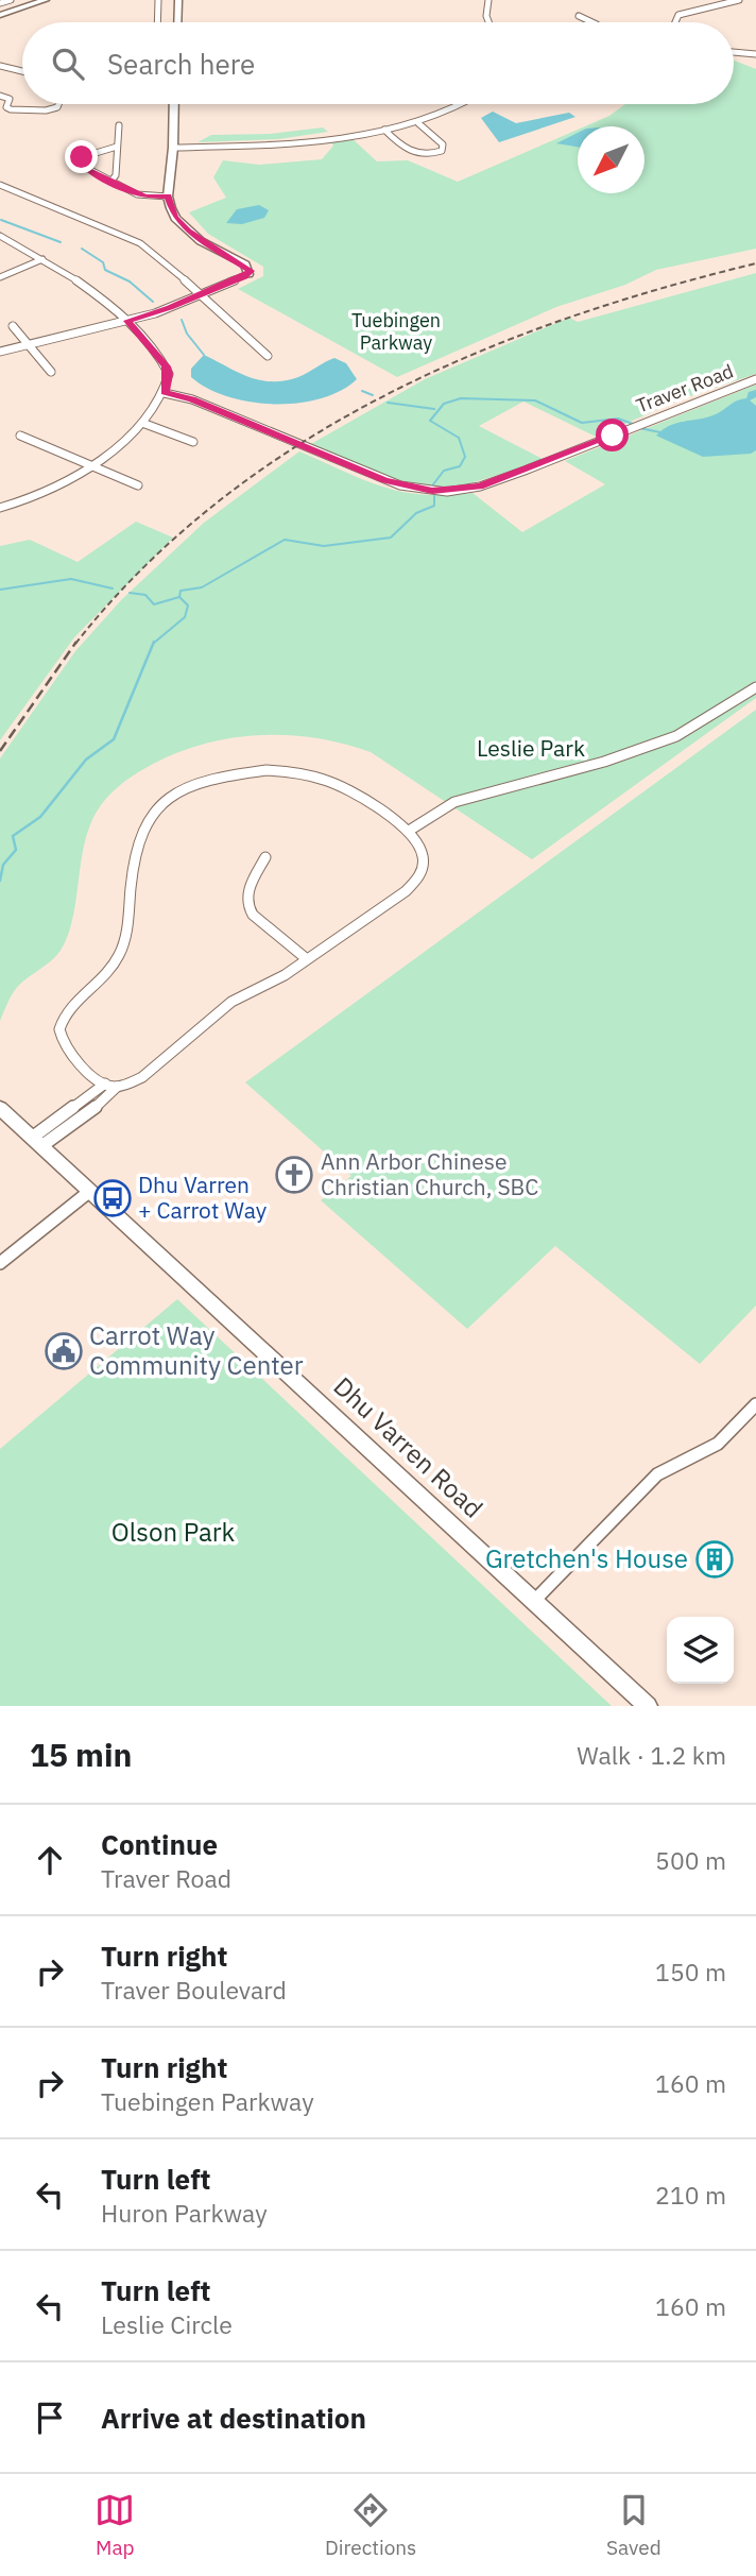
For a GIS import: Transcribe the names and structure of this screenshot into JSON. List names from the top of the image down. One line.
{"streets":{"main road":["Dhu Varren Road"],"street":["Traver Road"]},"parks":["Tuebingen Parkway","Leslie Park","Olson Park"],"places":{"church":["Ann Arbor Chinese Christian Church, SBC"],"bus stop":["Dhu Varren + Carrot Way"],"public building":["Carrot Way Community Center"],"building":["Gretchen's House"]},"north":"bottom left","page":{"search":"Search here","heading":["15 min","Walk · 1.2 km"],"list":[["Continue","Traver Road","500 m"],["Turn right","Traver Boulevard","150 m"],["Turn right","Tuebingen Parkway","160 m"],["Turn left","Huron Parkway","210 m"],["Turn left","Leslie Circle","160 m"],"Arrive at destination"],"nav":["Map","Directions","Saved"]}}
